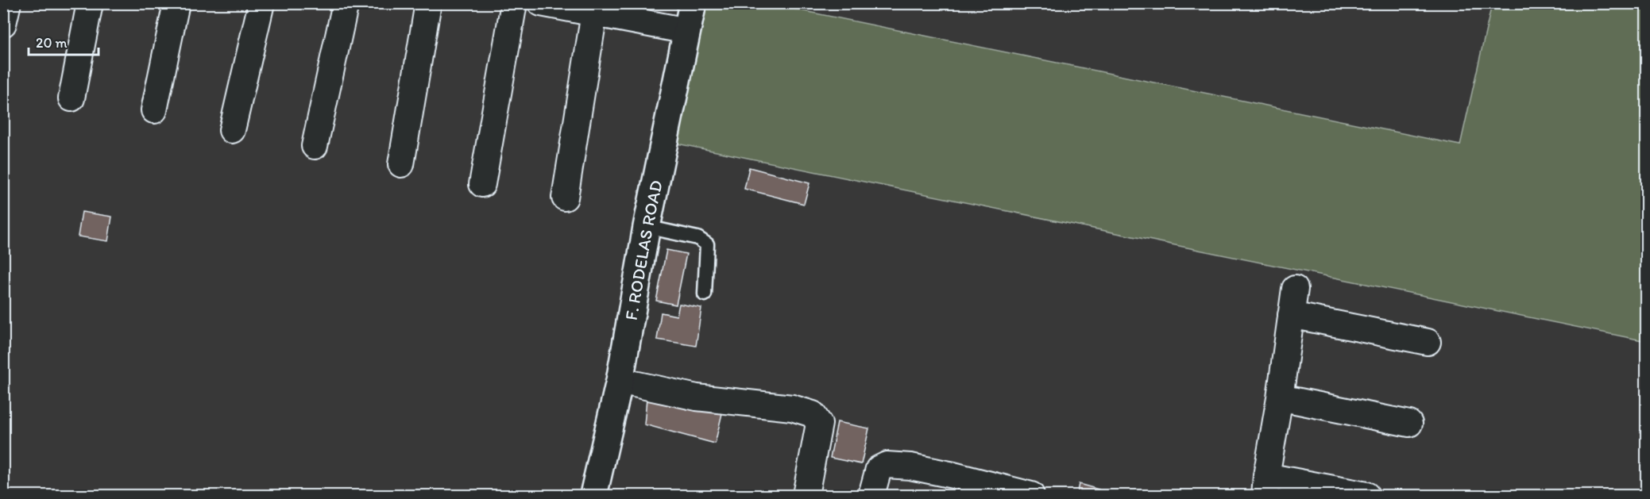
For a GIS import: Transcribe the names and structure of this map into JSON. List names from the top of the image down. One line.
{"streets":{"street":["F. RODELAS ROAD"]},"scale_bar":"20 m"}
